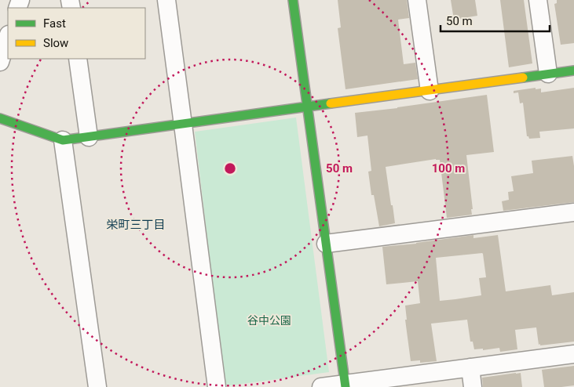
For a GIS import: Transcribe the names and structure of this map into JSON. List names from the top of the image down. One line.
{"districts":["栄町三丁目"],"parks":["谷中公園"],"legend":["Fast","Slow"],"scale_bar":"50 m","rings":["50 m","100 m"]}
